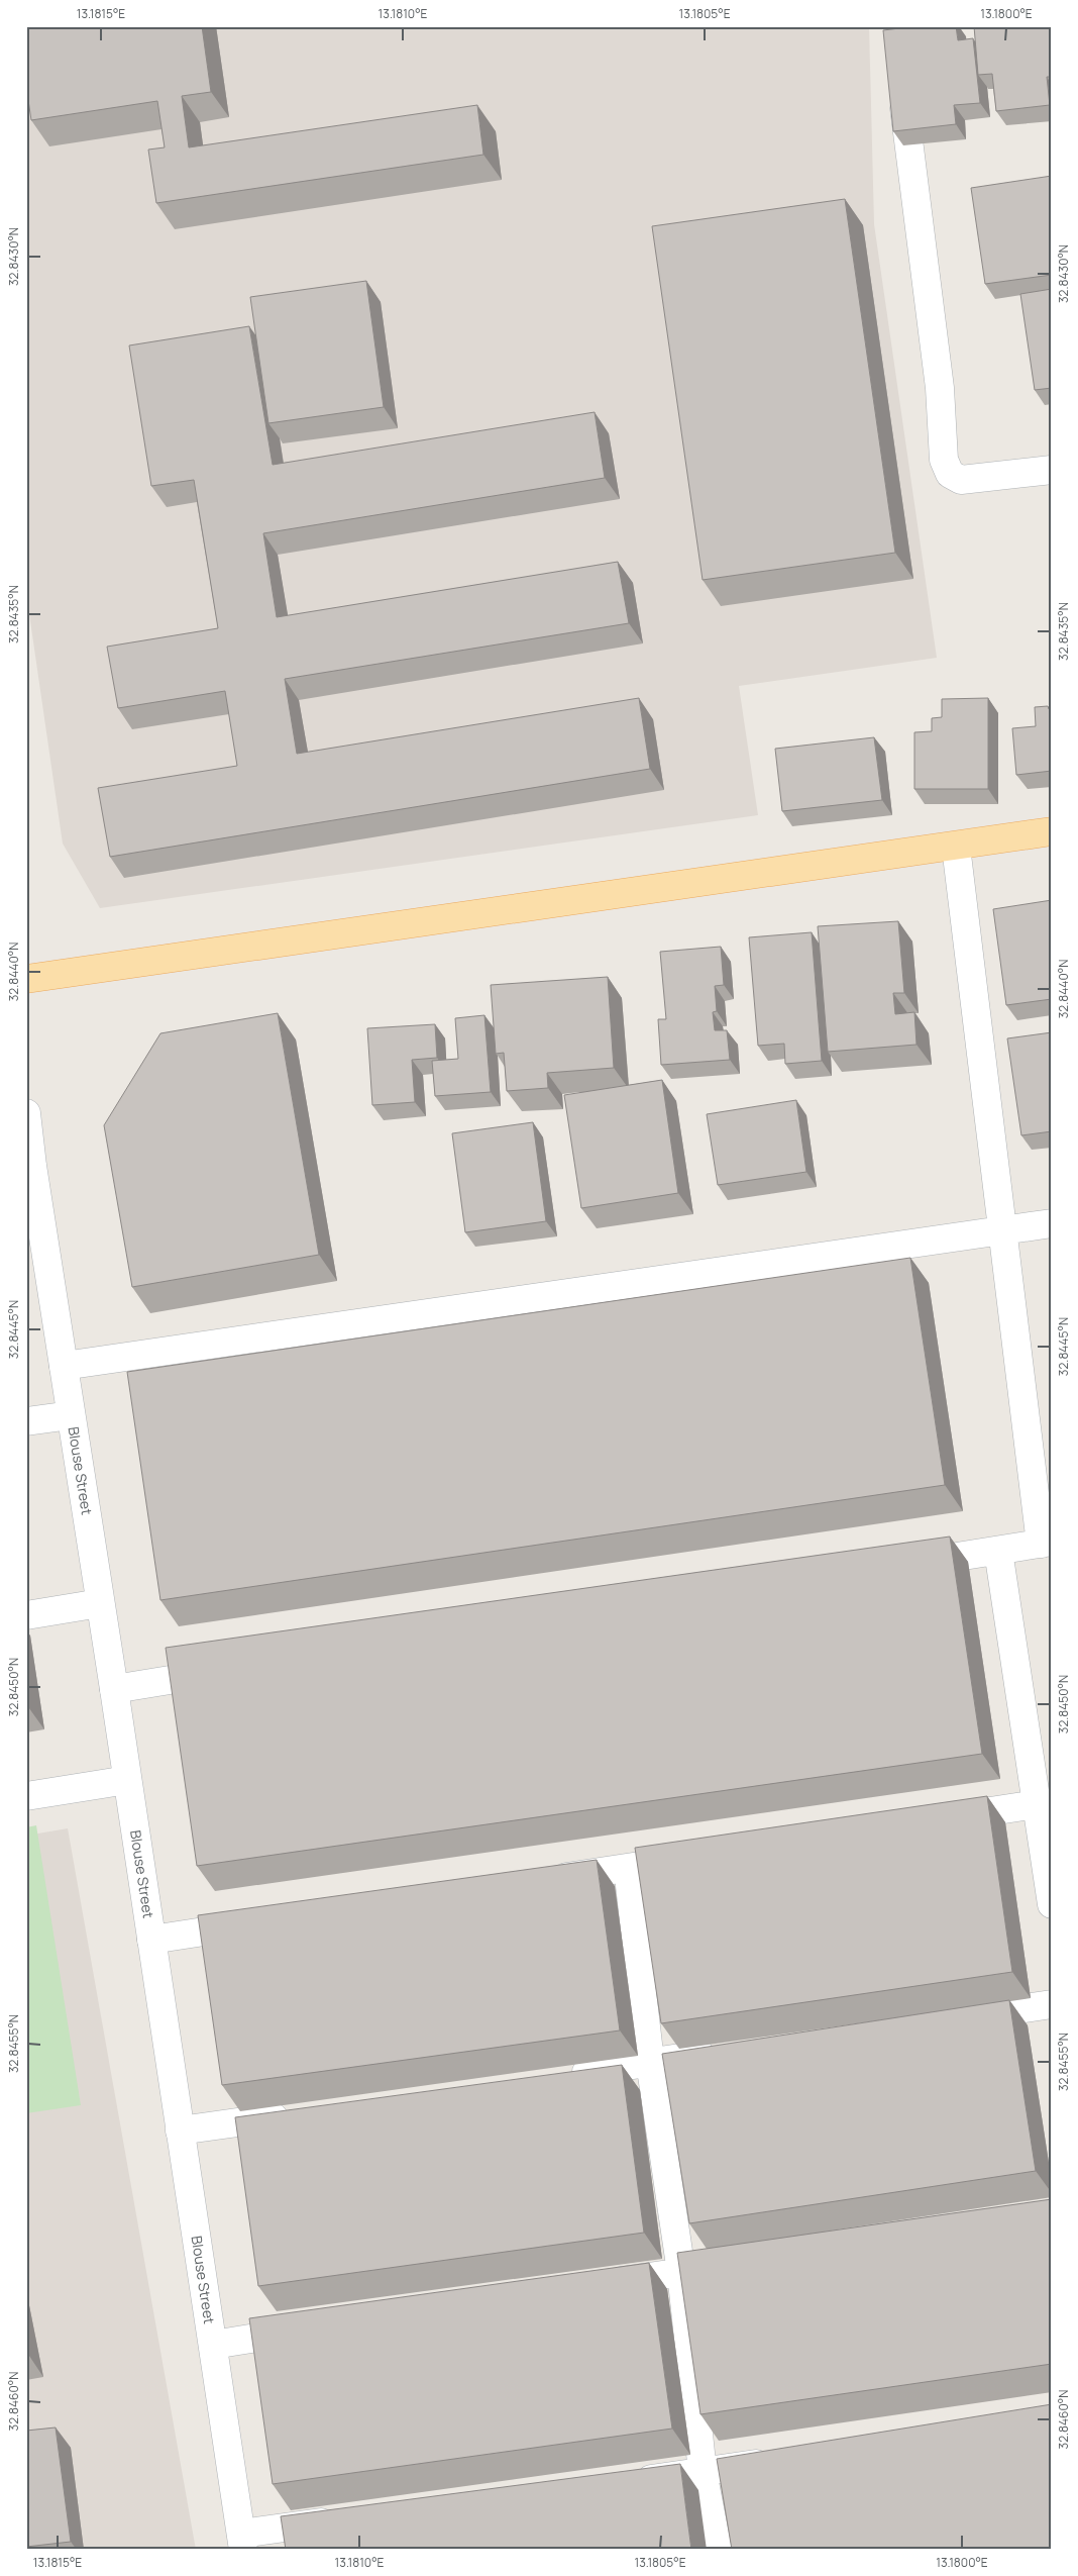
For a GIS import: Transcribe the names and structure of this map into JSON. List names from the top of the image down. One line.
{"streets":{"street":["Blouse Street"]},"coordinates":["13.1815°E","13.1810°E","13.1805°E","13.1800°E","32.8430°N","32.8435°N","32.8440°N","32.8445°N","32.8450°N","32.8455°N","32.8460°N"]}
